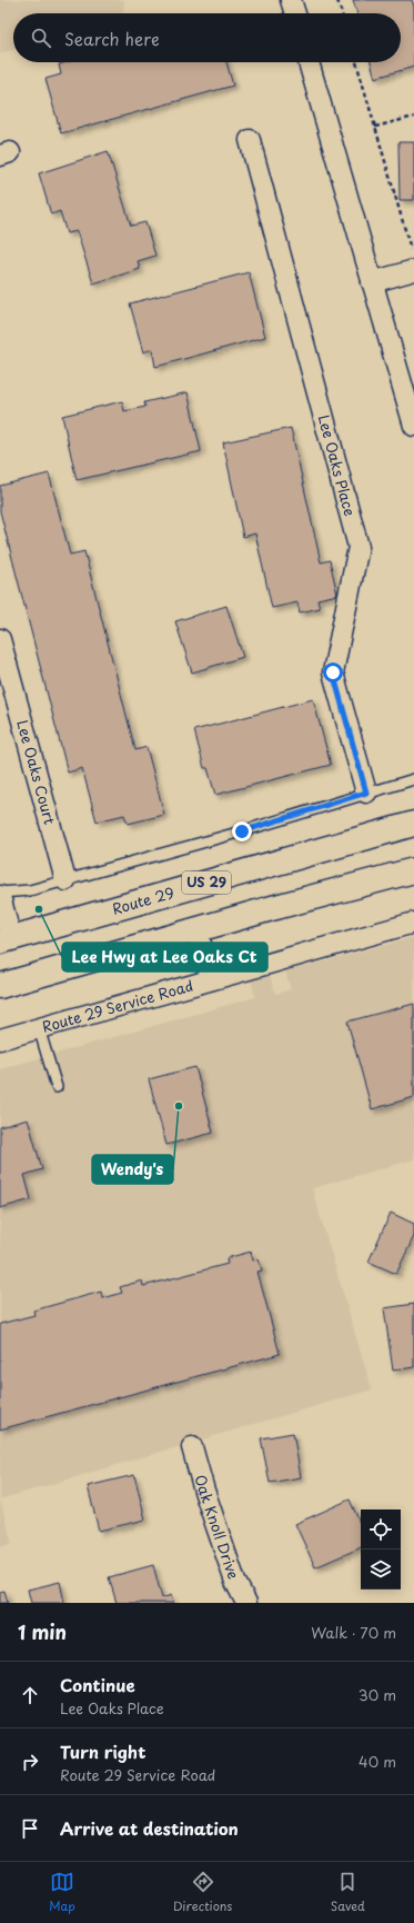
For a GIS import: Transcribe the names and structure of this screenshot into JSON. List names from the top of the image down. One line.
{"streets":{"main road":["US 29","Route 29"],"street":["Lee Oaks Place","Lee Oaks Court","Route 29 Service Road","Oak Knoll Drive"]},"places":["Lee Hwy at Lee Oaks Ct","Wendy's"],"page":{"search":"Search here","heading":["1 min","Walk · 70 m"],"list":[["Continue","Lee Oaks Place","30 m"],["Turn right","Route 29 Service Road","40 m"],"Arrive at destination"],"nav":["Map","Directions","Saved"]}}
